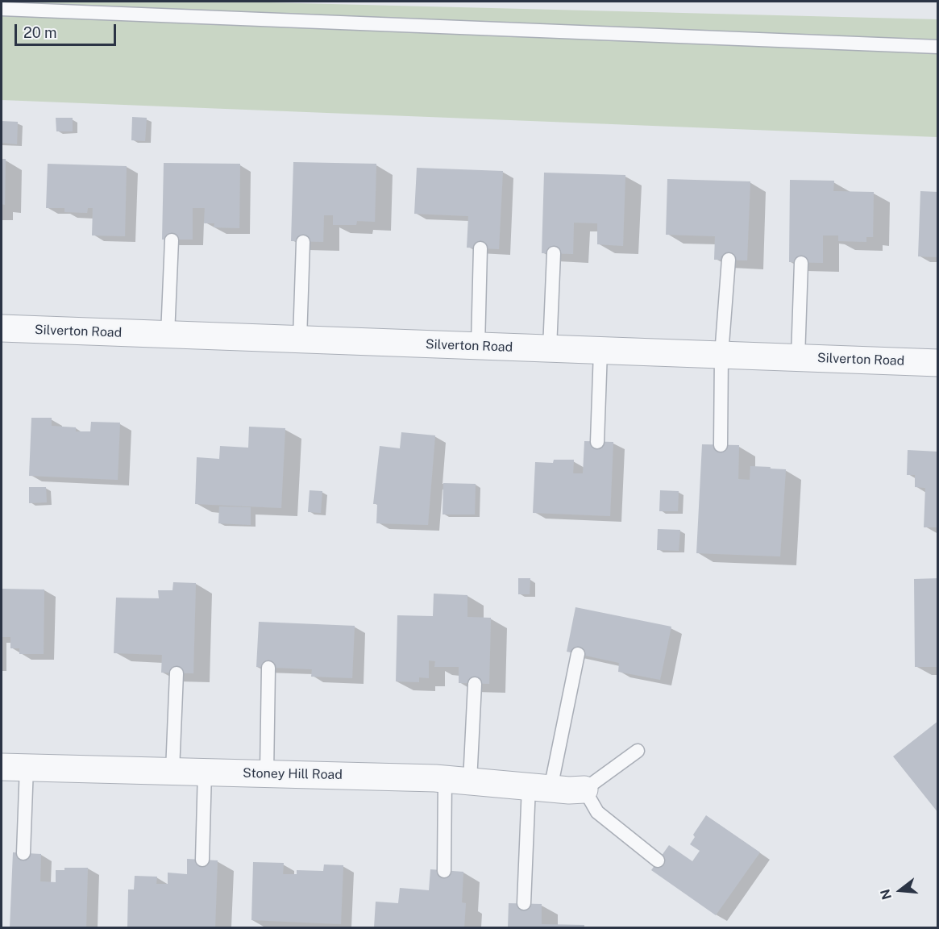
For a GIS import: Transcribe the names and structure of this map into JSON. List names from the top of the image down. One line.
{"streets":{"street":["Silverton Road","Stoney Hill Road"]},"scale_bar":"20 m","north":"left"}
